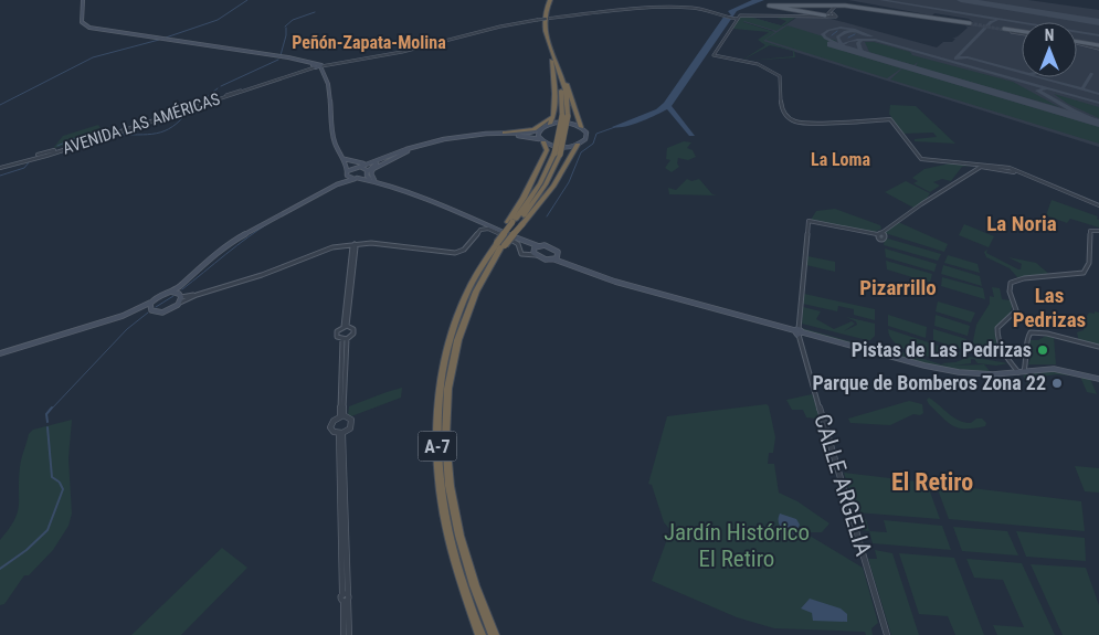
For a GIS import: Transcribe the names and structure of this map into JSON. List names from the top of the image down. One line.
{"streets":{"highway":["A-7"],"street":["AVENIDA LAS AMÉRICAS","CALLE ARGELIA"]},"districts":["Peñón-Zapata-Molina","La Loma","La Noria","Pizarrillo","Las Pedrizas","El Retiro"],"parks":["Jardín Histórico El Retiro"],"places":["Pistas de Las Pedrizas","Parque de Bomberos Zona 22"],"north":"top"}
